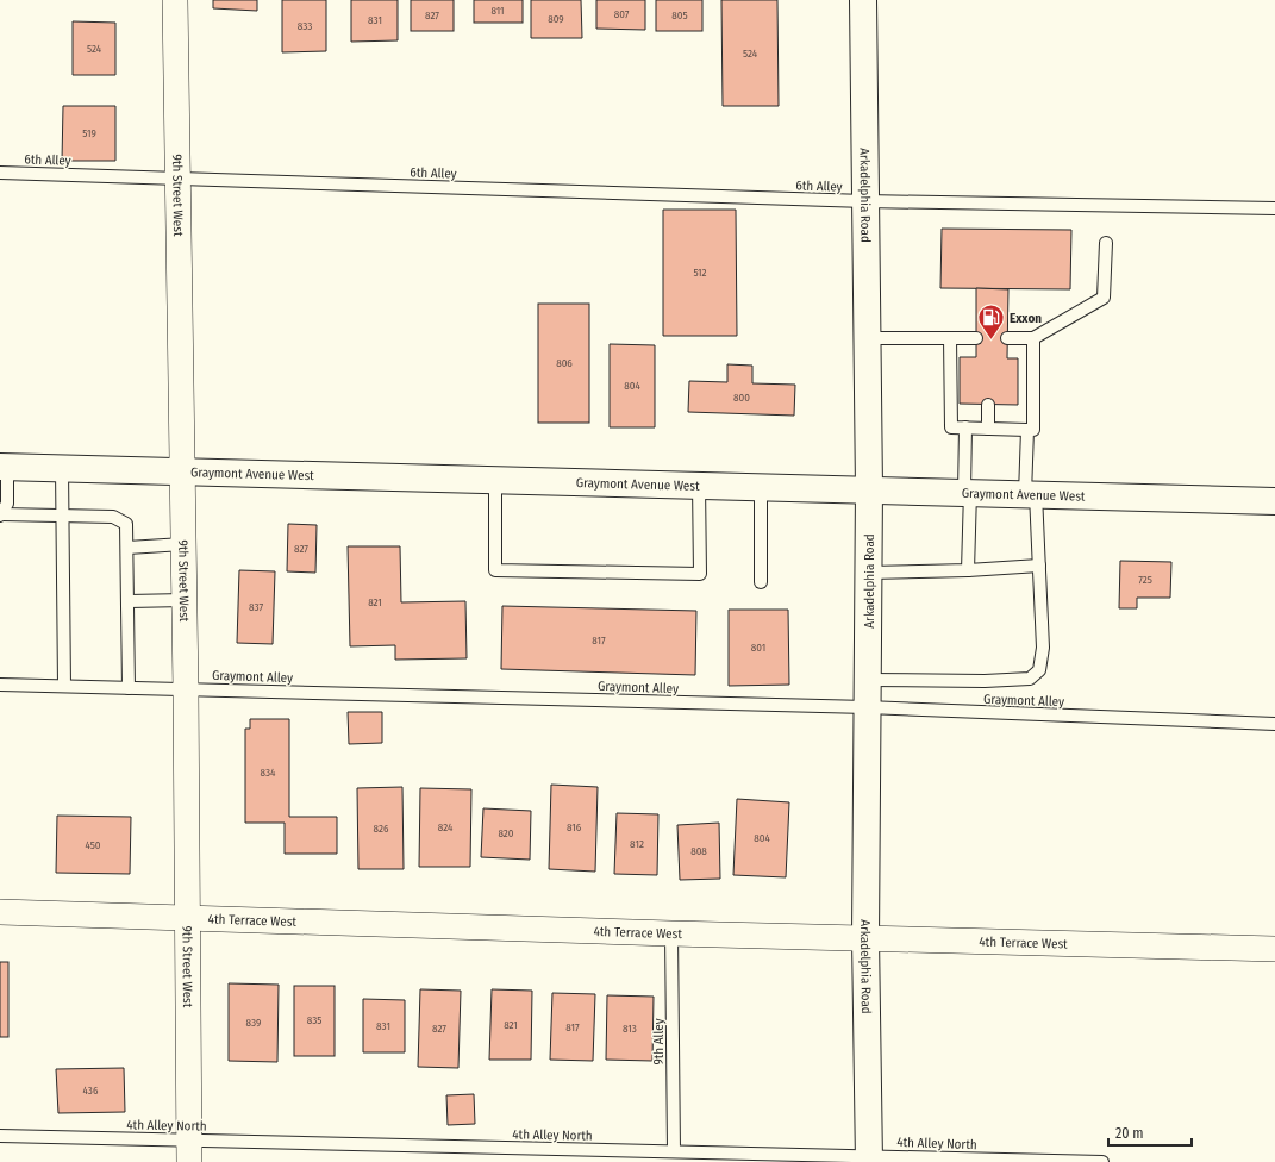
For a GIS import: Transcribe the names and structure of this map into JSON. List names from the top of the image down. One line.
{"streets":{"main road":["Arkadelphia Road","Graymont Avenue West"],"street":["9th Street West","4th Terrace West"],"lane":["6th Alley","Graymont Alley","9th Alley","4th Alley North"]},"crossings":[["6th Alley","9th Street West"],["6th Alley","Arkadelphia Road"],["9th Street West","Graymont Avenue West"],["9th Street West","Graymont Alley"],["9th Street West","4th Terrace West"],["9th Street West","4th Alley North"],["Arkadelphia Road","Graymont Avenue West"],["Arkadelphia Road","Graymont Alley"],["Arkadelphia Road","4th Terrace West"],["Arkadelphia Road","4th Alley North"],["4th Terrace West","9th Alley"],["9th Alley","4th Alley North"]],"places":{"fuel station":["Exxon"]},"house_numbers":["811","807","827","805","809","831","833","524","524","519","512","806","804","800","827","725","821","837","817","801","834","824","816","826","820","804","812","450","808","835","839","821","831","817","827","813","436"],"scale_bar":"20 m"}
